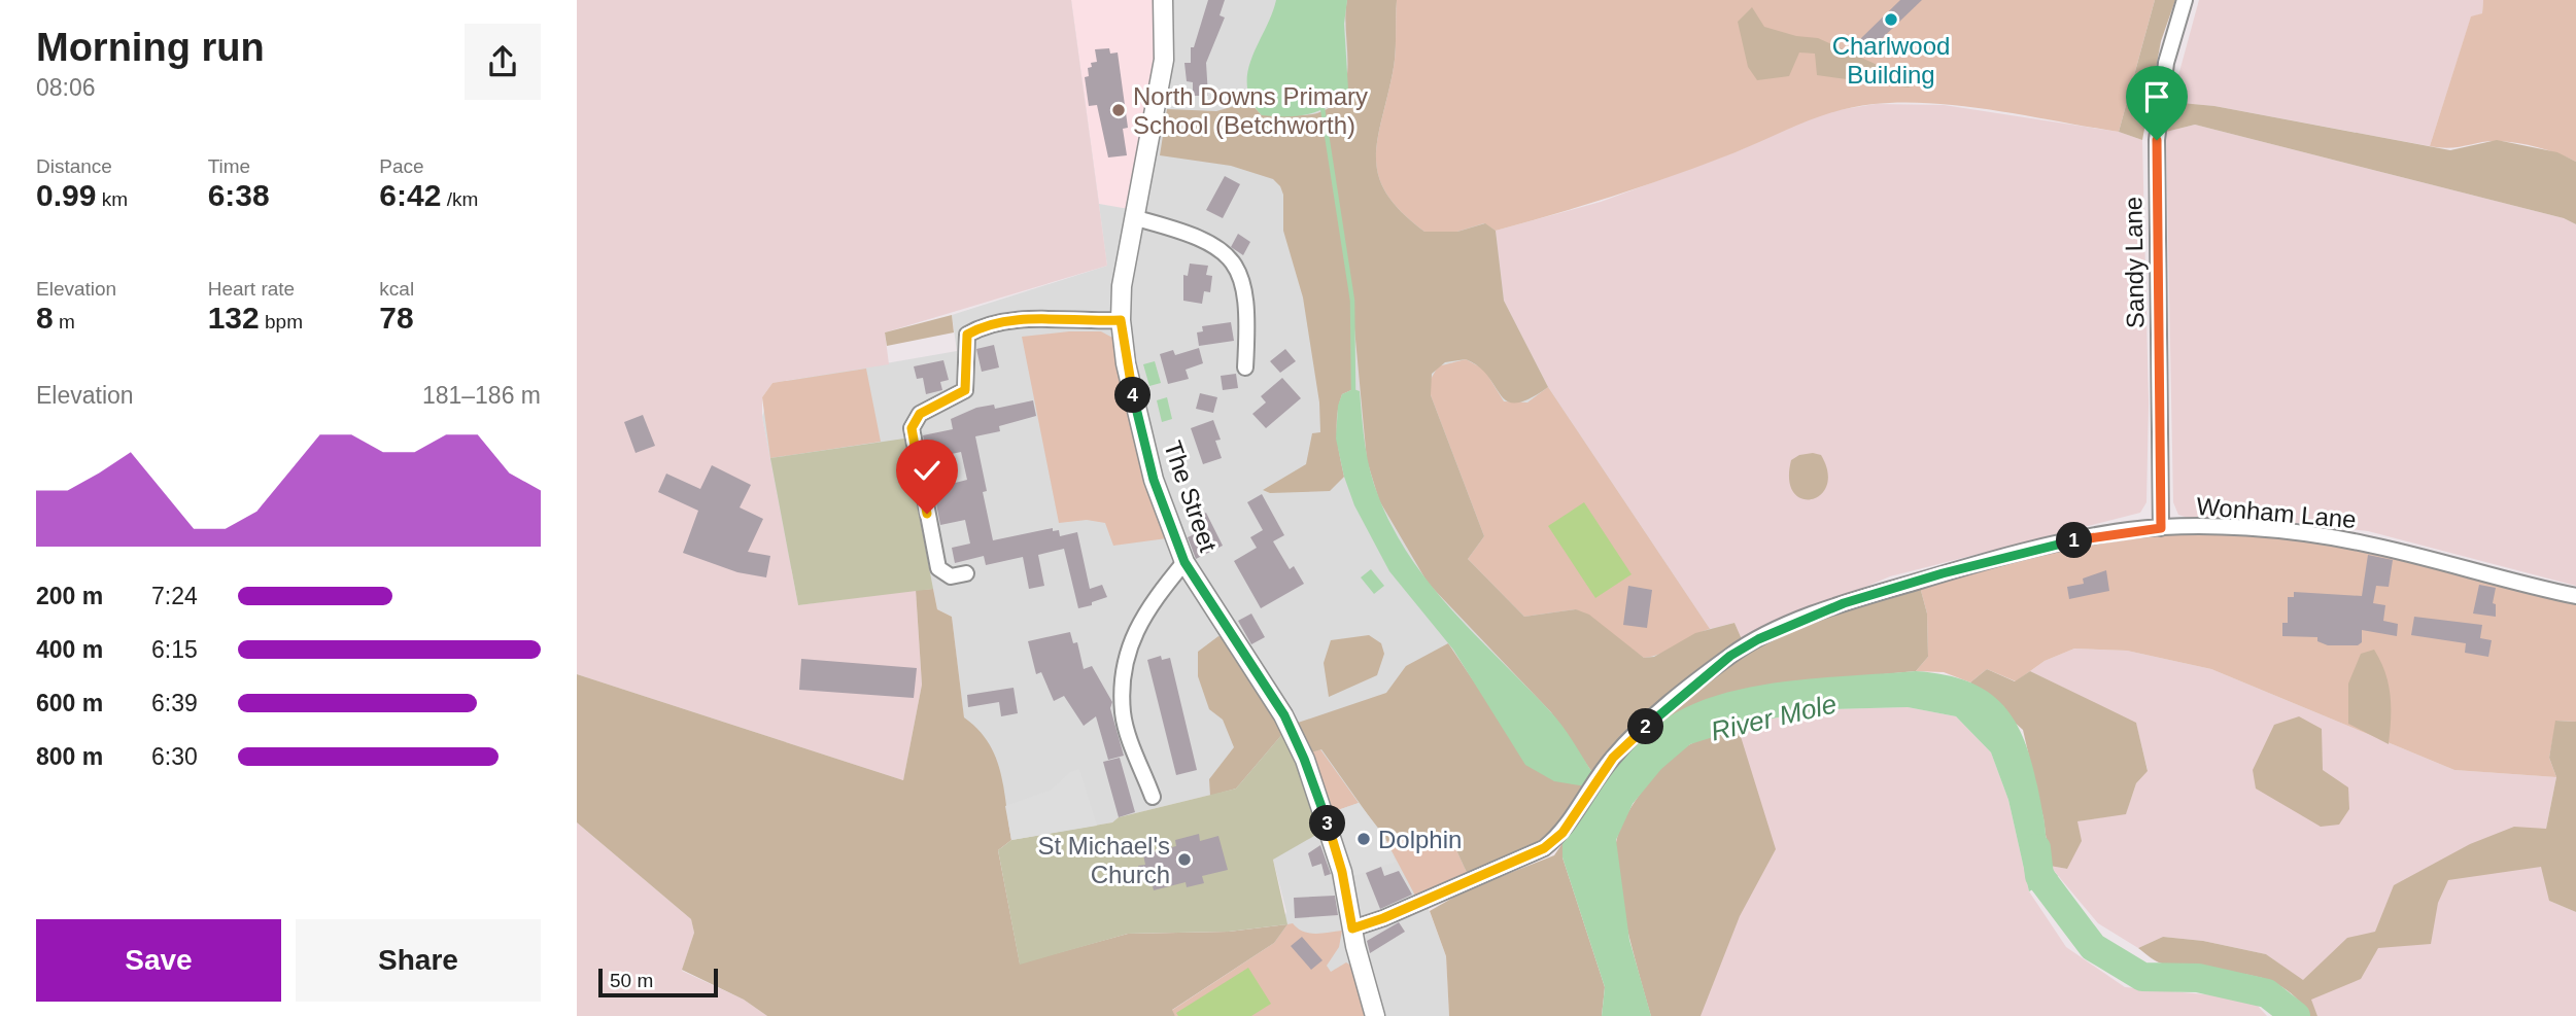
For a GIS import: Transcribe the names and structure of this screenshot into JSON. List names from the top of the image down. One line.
{"streets":{"street":["Sandy Lane","The Street","Wonham Lane"]},"crossings":[["Sandy Lane","Wonham Lane"],["The Street","Wonham Lane"]],"water":["River Mole"],"places":["Charlwood Building","North Downs Primary School (Betchworth)","Dolphin","St Michael's Church"],"scale_bar":"50 m","page":{"heading":["Morning run","08:06"],"stats":[["Distance","0.99 km"],["Time","6:38"],["Pace","6:42 /km"],["Elevation","8 m"],["Heart rate","132 bpm"],["kcal","78"]],"chart":["Elevation","181–186 m"],"pins":["4","1","2","3"],"list":[{"name":"200 m","note":"7:24"},{"name":"400 m","note":"6:15"},{"name":"600 m","note":"6:39"},{"name":"800 m","note":"6:30"}],"buttons":["Save","Share"],"scale":"50 m"}}
